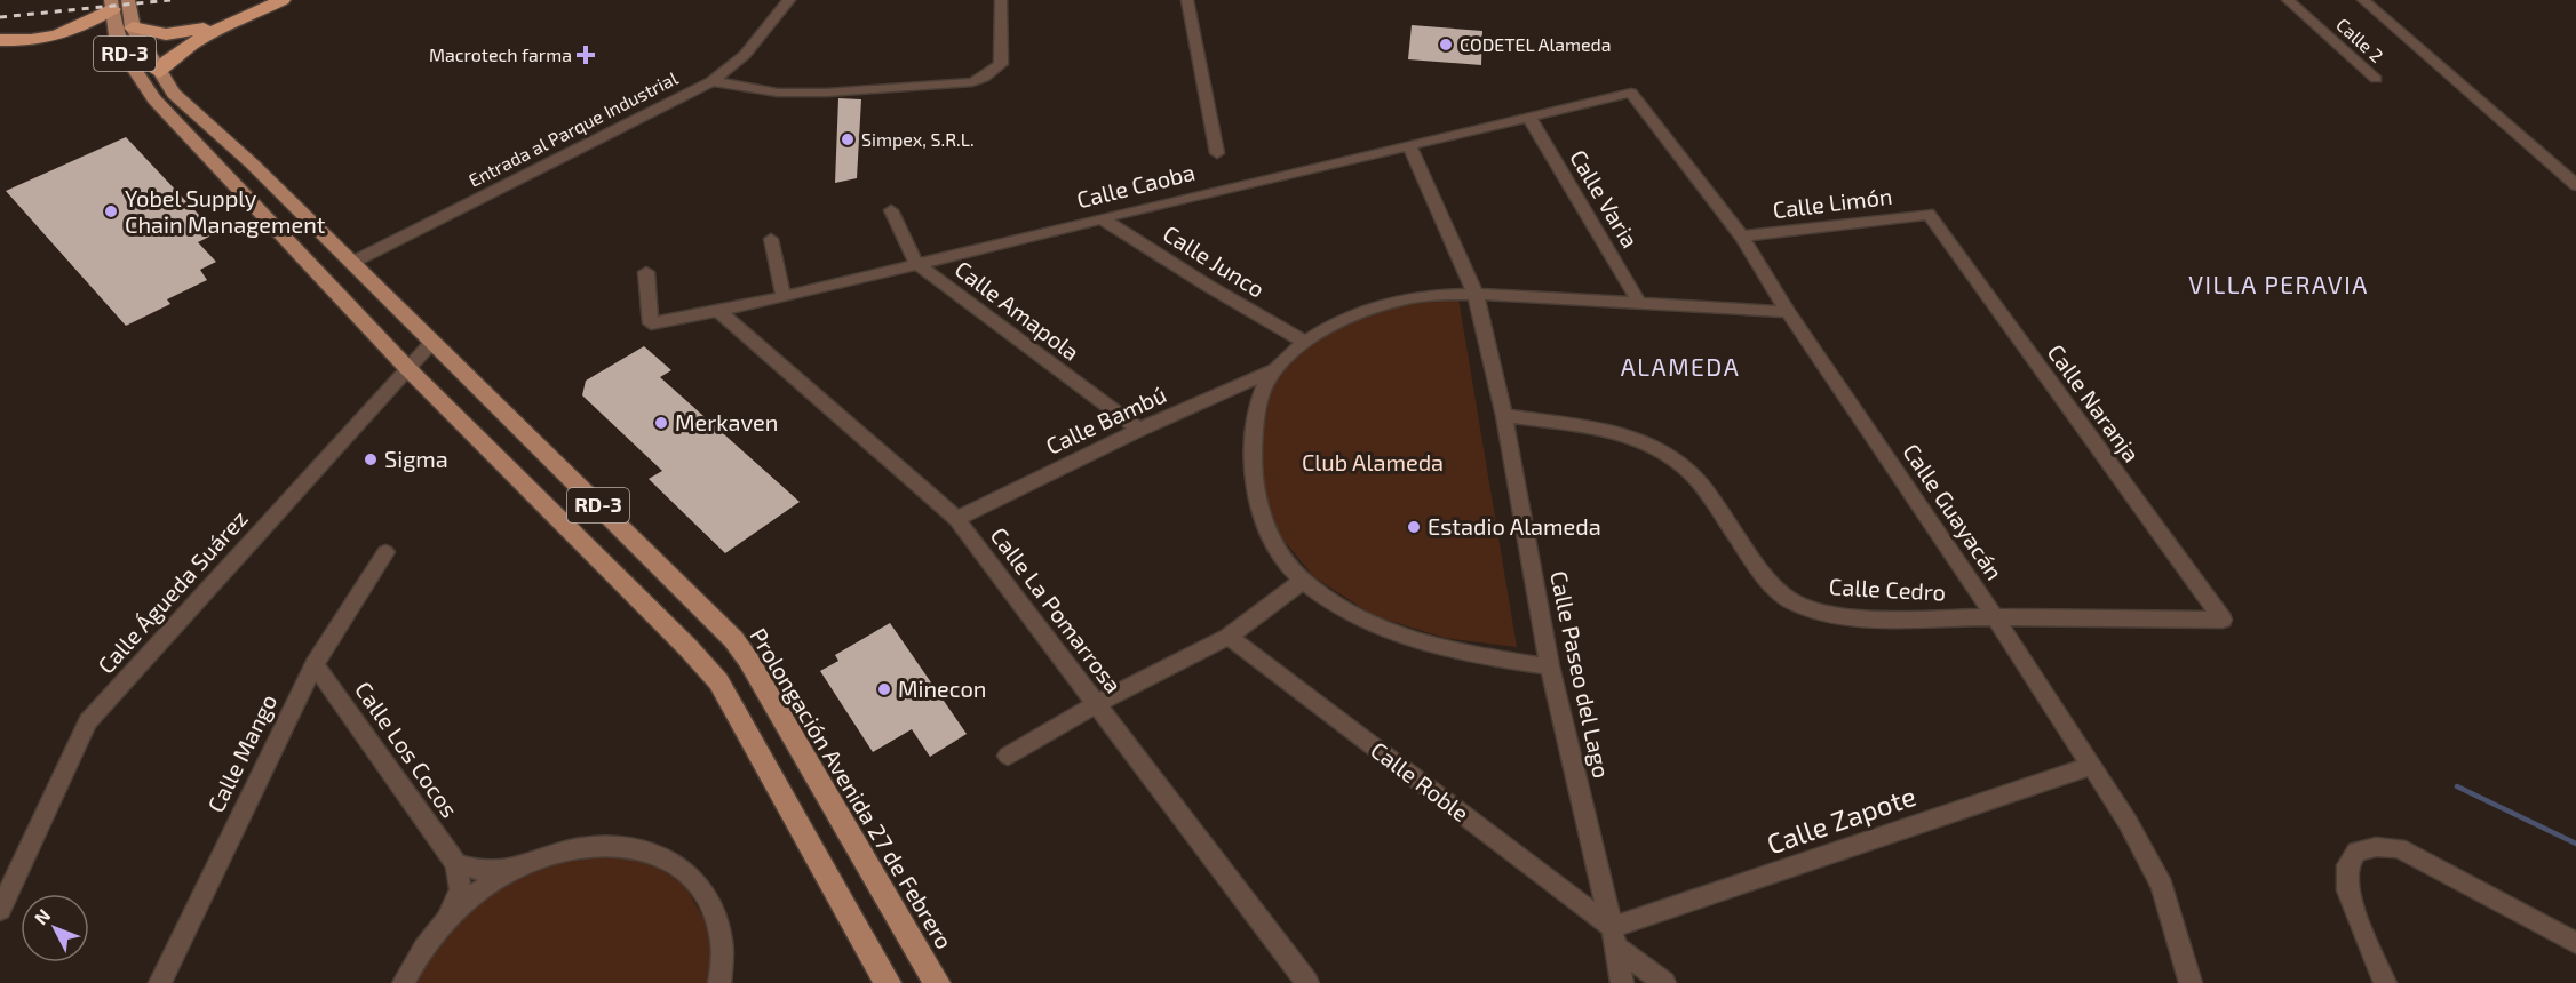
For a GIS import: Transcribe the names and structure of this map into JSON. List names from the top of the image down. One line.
{"streets":{"main road":["RD-3","Prolongación Avenida 27 de Febrero"],"street":["Calle 2","Entrada al Parque Industrial","Calle Caoba","Calle Varia","Calle Limón","Calle Junco","Calle Amapola","Calle Naranja","Calle Bambú","Calle Guayacán","Calle Cedro","Calle Águeda Suárez","Calle La Pomarrosa","Calle Paseo del Lago","Calle Los Cocos","Calle Mango","Calle Roble","Calle Zapote"]},"crossings":[["RD-3","Calle Águeda Suárez"],["RD-3","Prolongación Avenida 27 de Febrero"],["Entrada al Parque Industrial","Prolongación Avenida 27 de Febrero"],["Calle Caoba","Calle Varia"],["Calle Caoba","Calle Junco"],["Calle Caoba","Calle Amapola"],["Calle Caoba","Calle Guayacán"],["Calle Caoba","Calle La Pomarrosa"],["Calle Caoba","Calle Paseo del Lago"],["Calle Limón","Calle Naranja"],["Calle Limón","Calle Guayacán"],["Calle Amapola","Calle Bambú"],["Calle Naranja","Calle Cedro"],["Calle Bambú","Calle La Pomarrosa"],["Calle Guayacán","Calle Cedro"],["Calle Guayacán","Calle Zapote"],["Calle Cedro","Calle Paseo del Lago"],["Calle Águeda Suárez","Prolongación Avenida 27 de Febrero"],["Calle Paseo del Lago","Calle Roble"],["Calle Paseo del Lago","Calle Zapote"],["Calle Los Cocos","Calle Mango"],["Calle Roble","Calle Zapote"]],"districts":["VILLA PERAVIA","ALAMEDA"],"parks":["Club Alameda"],"places":{"other":["CODETEL Alameda","Simpex, S.R.L.","Yobel Supply Chain Management","Merkaven","Sigma","Estadio Alameda","Minecon"],"health":["Macrotech farma"]},"north":"top left"}
